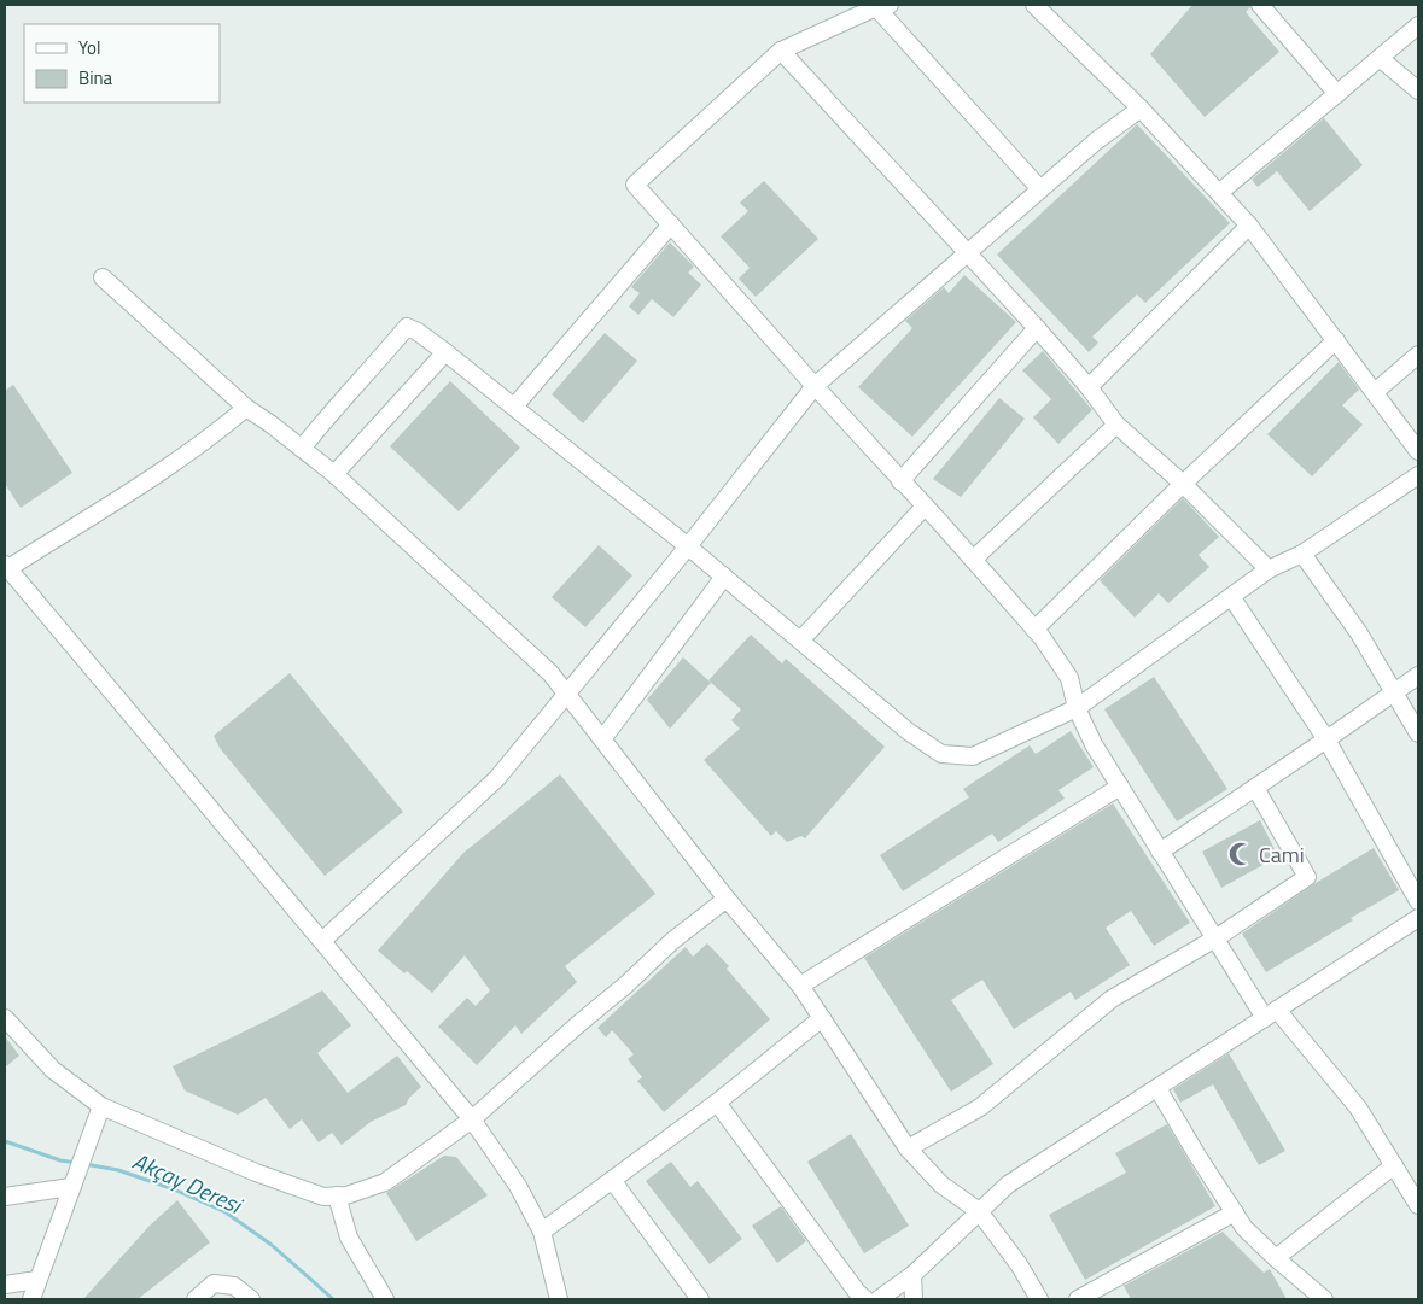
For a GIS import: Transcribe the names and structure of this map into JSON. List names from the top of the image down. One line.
{"water":["Akçay Deresi"],"places":{"mosque":["Cami"]},"legend":["Yol","Bina"]}
